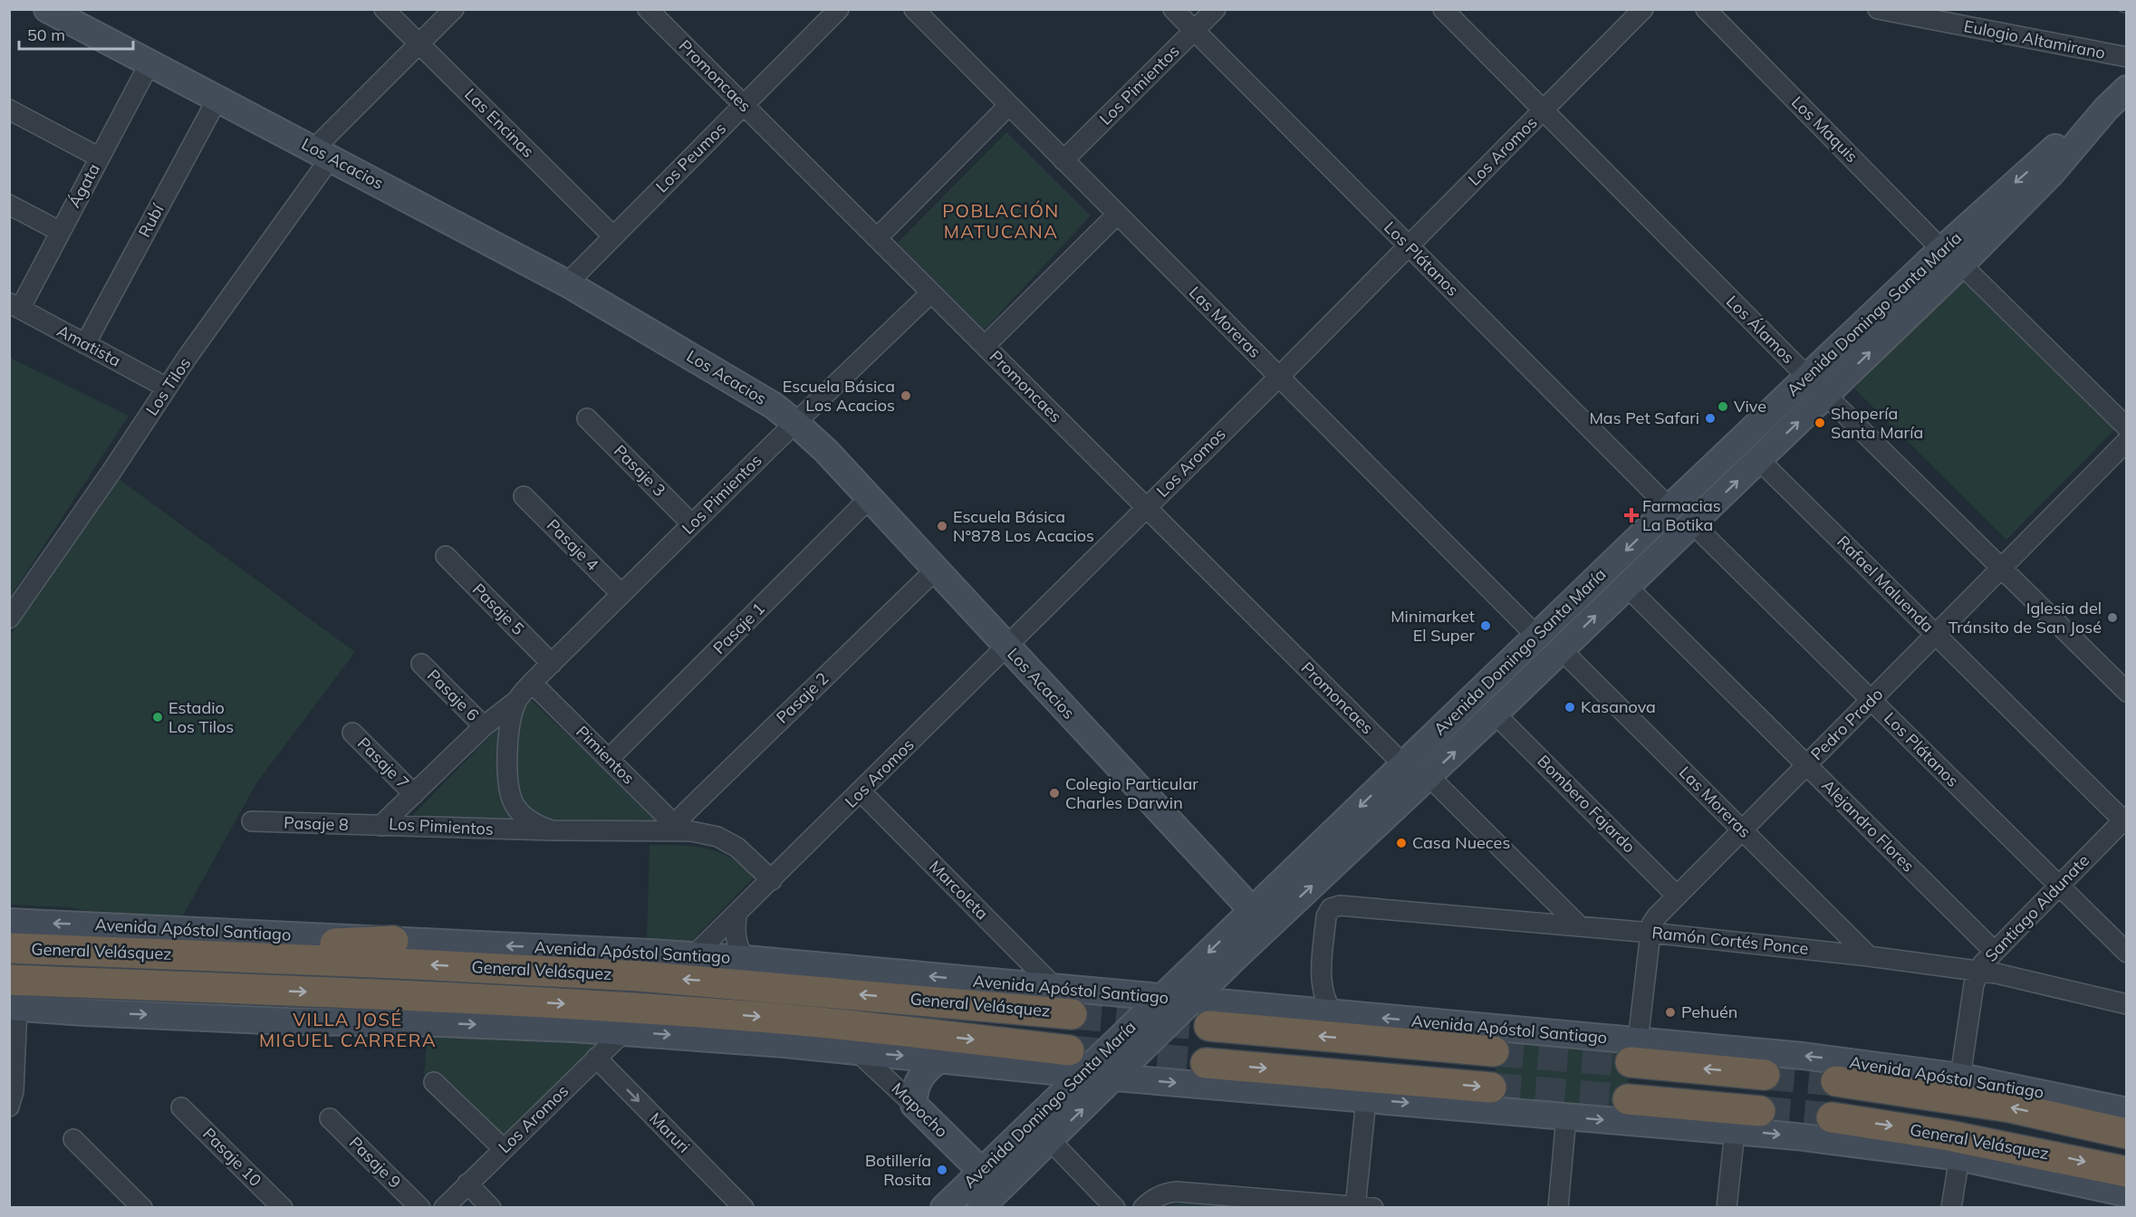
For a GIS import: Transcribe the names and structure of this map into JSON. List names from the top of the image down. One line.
{"streets":{"highway":["General Velásquez"],"main road":["Los Acacios","Avenida Domingo Santa María","Avenida Apóstol Santiago","Mapocho"],"street":["Eulogio Altamirano","Promoncaes","Los Pimientos","Las Encinas","Los Maquis","Los Aromos","Los Peumos","Ágata","Rubí","Los Plátanos","Las Moreras","Los Álamos","Amatista","Los Tilos","Pasaje 3","Pasaje 4","Rafael Maluenda","Pasaje 5","Pasaje 1","Pasaje 6","Pasaje 2","Pedro Prado","Pimientos","Pasaje 7","Bombero Fajardo","Pasaje 8","Alejandro Flores","Marcoleta","Santiago Aldunate","Ramón Cortés Ponce","Maruri","Pasaje 10","Pasaje 9"]},"crossings":[["Promoncaes","Los Pimientos"],["Promoncaes","Los Aromos"],["Promoncaes","Los Peumos"],["Promoncaes","Avenida Domingo Santa María"],["Los Pimientos","Los Aromos"],["Los Pimientos","Los Acacios"],["Los Pimientos","Los Plátanos"],["Los Pimientos","Las Moreras"],["Los Pimientos","Pasaje 3"],["Los Pimientos","Pasaje 4"],["Los Pimientos","Pasaje 5"],["Los Pimientos","Pasaje 6"],["Los Pimientos","Pasaje 2"],["Los Pimientos","Pimientos"],["Los Pimientos","Pasaje 7"],["Los Pimientos","Pasaje 8"],["Las Encinas","Los Peumos"],["Las Encinas","Los Tilos"],["Los Maquis","Avenida Domingo Santa María"],["Los Aromos","Los Acacios"],["Los Aromos","Los Plátanos"],["Los Aromos","Las Moreras"],["Los Aromos","Los Álamos"],["Los Aromos","Marcoleta"],["Los Aromos","Avenida Apóstol Santiago"],["Los Aromos","Maruri"],["Los Peumos","Los Acacios"],["Los Acacios","Ágata"],["Los Acacios","Rubí"],["Los Acacios","Avenida Domingo Santa María"],["Los Acacios","Los Tilos"],["Los Acacios","Pasaje 1"],["Los Acacios","Pasaje 2"],["Ágata","Amatista"],["Rubí","Amatista"],["Los Plátanos","Avenida Domingo Santa María"],["Los Plátanos","Pedro Prado"],["Los Plátanos","Santiago Aldunate"],["Avenida Domingo Santa María","Las Moreras"],["Avenida Domingo Santa María","Los Álamos"],["Avenida Domingo Santa María","Rafael Maluenda"],["Avenida Domingo Santa María","Bombero Fajardo"],["Avenida Domingo Santa María","Alejandro Flores"],["Avenida Domingo Santa María","Avenida Apóstol Santiago"],["Avenida Domingo Santa María","General Velásquez"],["Avenida Domingo Santa María","Mapocho"],["Las Moreras","Pedro Prado"],["Las Moreras","Ramón Cortés Ponce"],["Los Álamos","Pedro Prado"],["Amatista","Los Tilos"],["Rafael Maluenda","Pedro Prado"],["Rafael Maluenda","Santiago Aldunate"],["Pasaje 1","Pimientos"],["Pasaje 2","Pimientos"],["Pedro Prado","Bombero Fajardo"],["Pedro Prado","Alejandro Flores"],["Pedro Prado","Avenida Apóstol Santiago"],["Pedro Prado","Ramón Cortés Ponce"],["Alejandro Flores","Santiago Aldunate"],["Marcoleta","Avenida Apóstol Santiago"],["Santiago Aldunate","Avenida Apóstol Santiago"],["Santiago Aldunate","Ramón Cortés Ponce"],["Avenida Apóstol Santiago","Ramón Cortés Ponce"]],"one_way":["Maruri"],"districts":["POBLACIÓN MATUCANA","VILLA JOSÉ MIGUEL CARRERA"],"places":{"other":["Escuela Básica Los Acacios","Vive","Mas Pet Safari","Shopería Santa María","Escuela Básica N°878 Los Acacios","Iglesia del Tránsito de San José","Minimarket El Super","Kasanova","Estadio Los Tilos","Colegio Particular Charles Darwin","Casa Nueces","Pehuén","Botillería Rosita"],"health":["Farmacias La Botika"]},"scale_bar":"50 m"}
